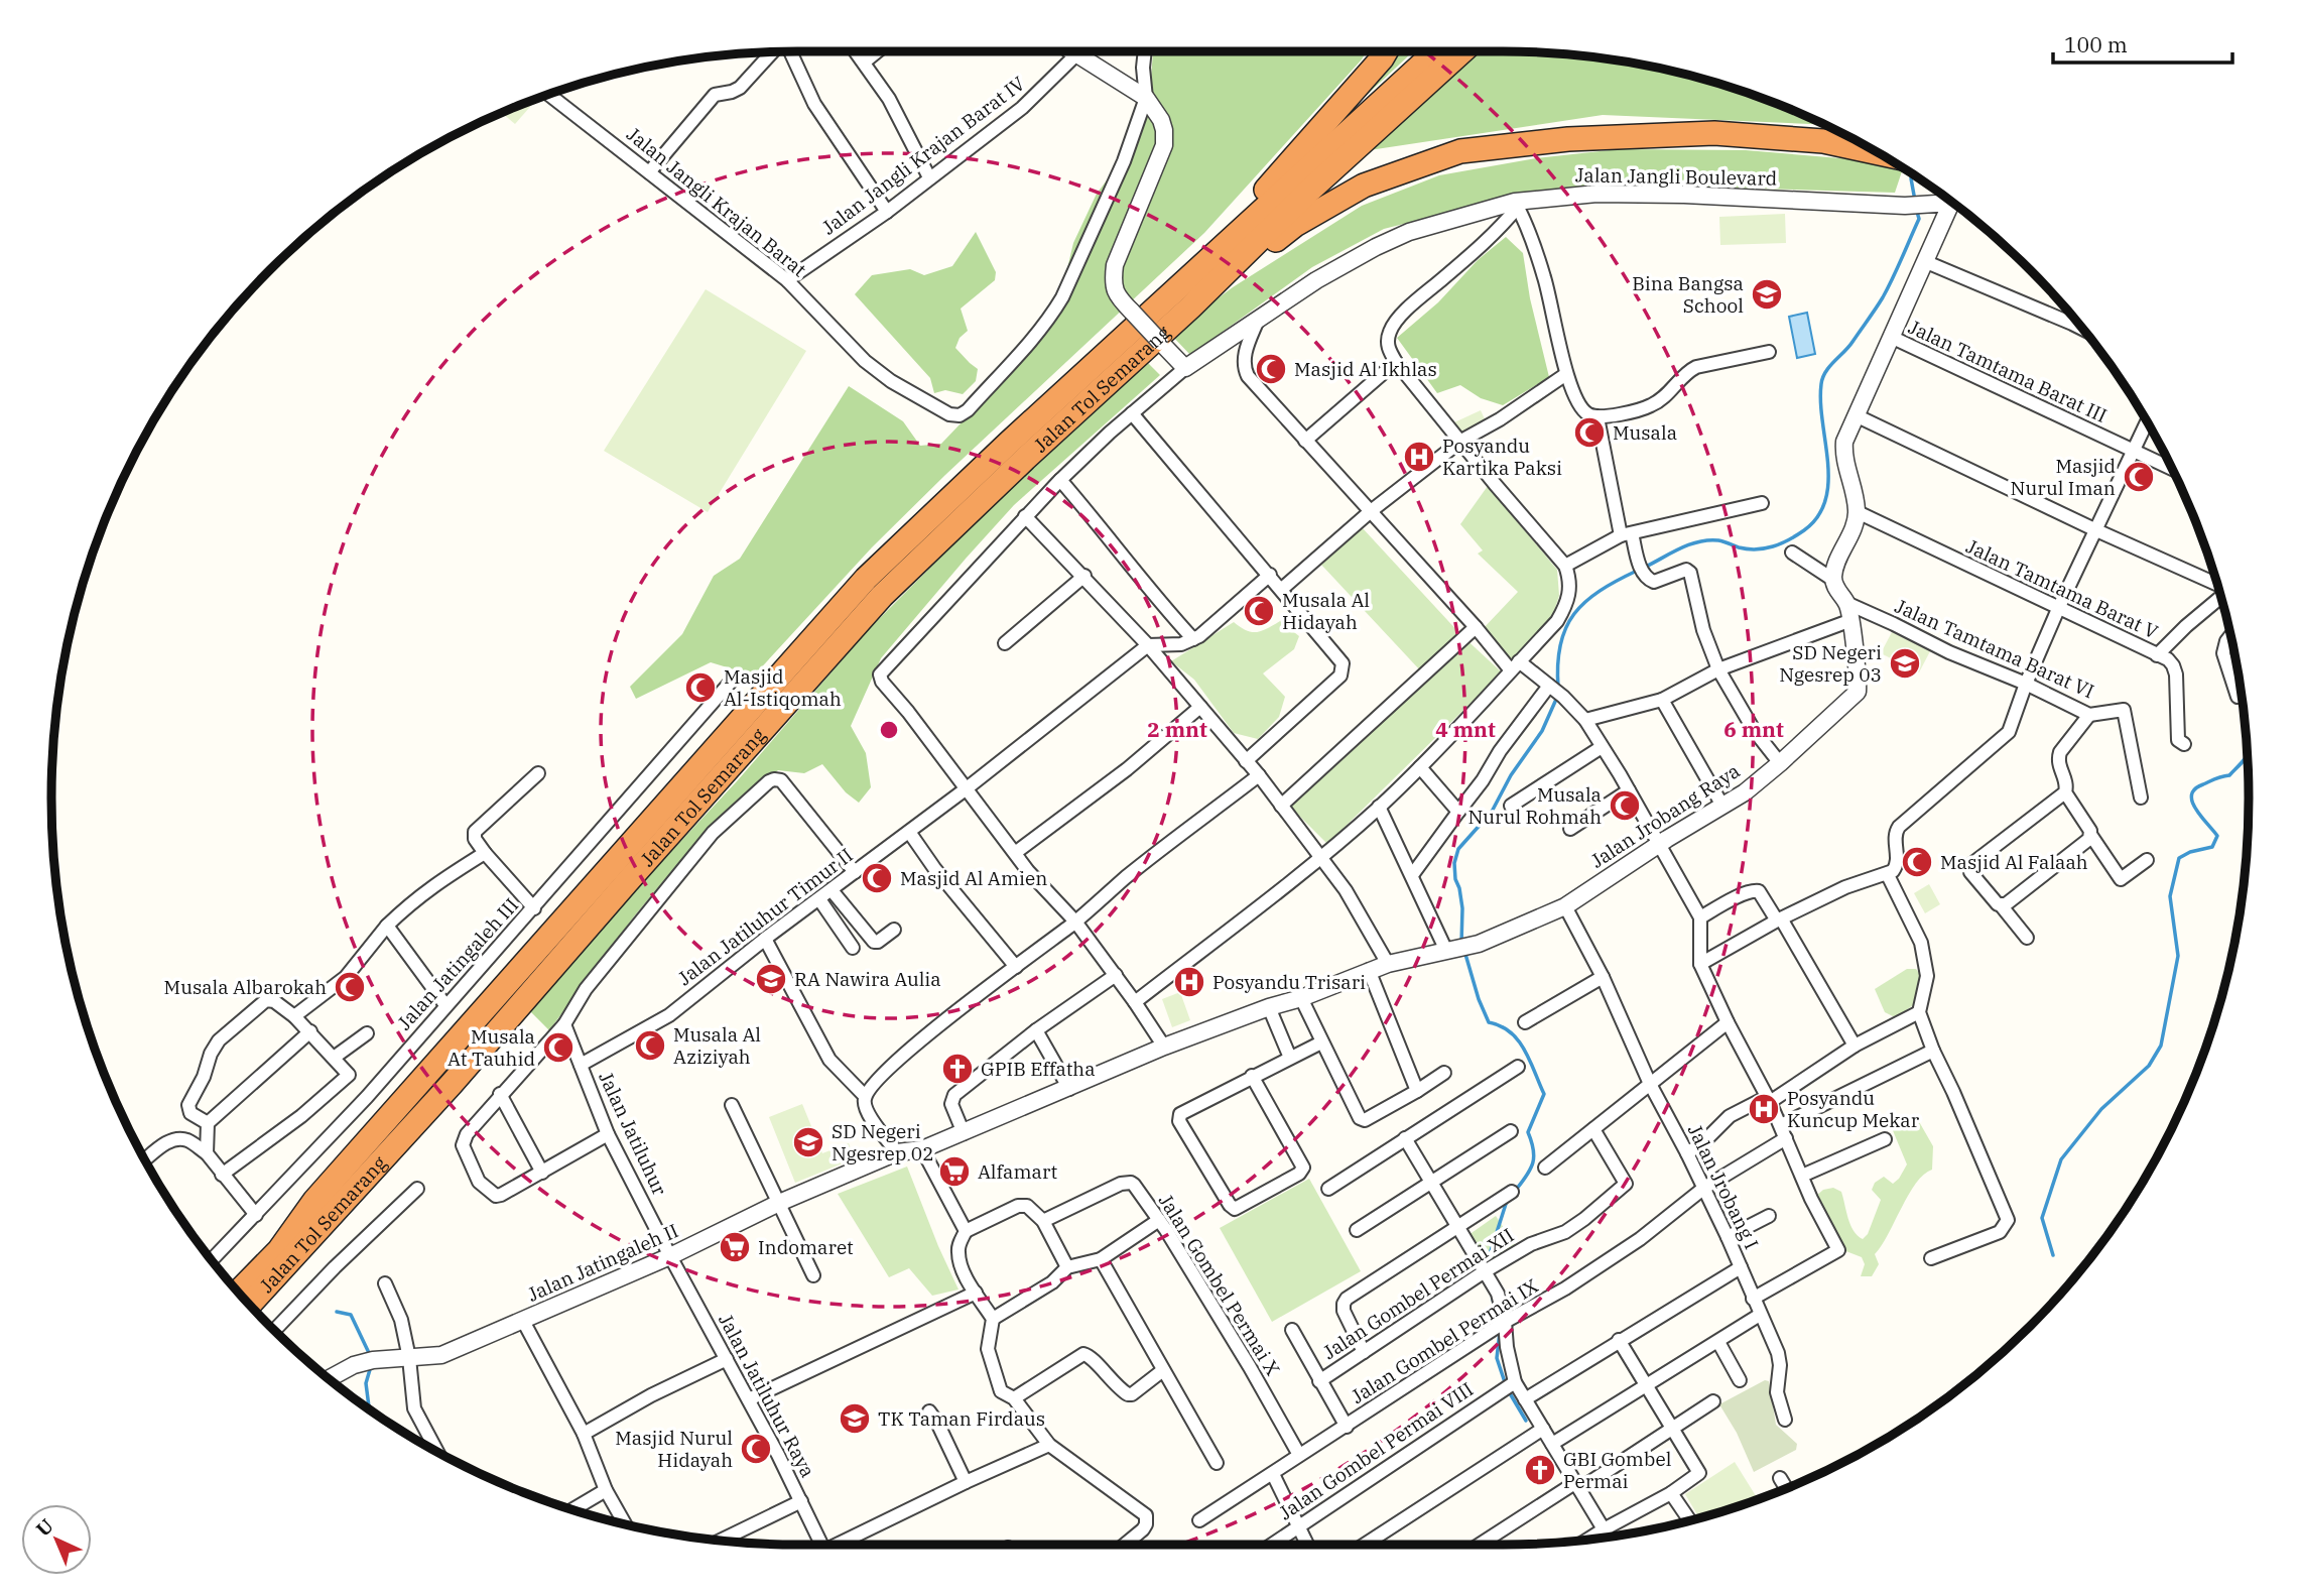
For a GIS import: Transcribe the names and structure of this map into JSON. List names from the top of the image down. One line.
{"streets":{"highway":["Jalan Tol Semarang"],"street":["Jalan Jangli Krajan Barat IV","Jalan Jangli Boulevard","Jalan Jangli Krajan Barat","Jalan Tamtama Barat III","Jalan Tamtama Barat V","Jalan Tamtama Barat VI","Jalan Jrobang Raya","Jalan Jatiluhur Timur II","Jalan Jatingaleh III","Jalan Jatiluhur","Jalan Jrobang I","Jalan Jatingaleh II","Jalan Gombel Permai X","Jalan Gombel Permai XII","Jalan Gombel Permai IX","Jalan Jatiluhur Raya","Jalan Gombel Permai VIII"]},"crossings":[["Jalan Jangli Krajan Barat IV","Jalan Jangli Krajan Barat"],["Jalan Tamtama Barat VI","Jalan Jrobang Raya"],["Jalan Jrobang Raya","Jalan Jrobang I"],["Jalan Jrobang Raya","Jalan Jatingaleh II"],["Jalan Jatiluhur Timur II","Jalan Jatiluhur"],["Jalan Jatiluhur","Jalan Jatingaleh II"],["Jalan Jatiluhur","Jalan Jatiluhur Raya"],["Jalan Jrobang I","Jalan Gombel Permai IX"],["Jalan Jatingaleh II","Jalan Jatiluhur Raya"],["Jalan Gombel Permai X","Jalan Gombel Permai IX"]],"places":{"school or university":["Bina Bangsa School","SD Negeri Ngesrep 03","RA Nawira Aulia","SD Negeri Ngesrep 02","TK Taman Firdaus"],"mosque":["Masjid Al Ikhlas","Musala","Masjid Nurul Iman","Musala Al Hidayah","Masjid Al-Istiqomah","Musala Nurul Rohmah","Masjid Al Falaah","Masjid Al Amien","Musala Albarokah","Musala Al Aziziyah","Musala At Tauhid","Masjid Nurul Hidayah"],"hospital":["Posyandu Kartika Paksi","Posyandu Trisari","Posyandu Kuncup Mekar"],"church":["GPIB Effatha","GBI Gombel Permai"],"supermarket":["Alfamart","Indomaret"]},"scale_bar":"100 m","north":"top left","rings":["2 mnt","4 mnt","6 mnt"]}
